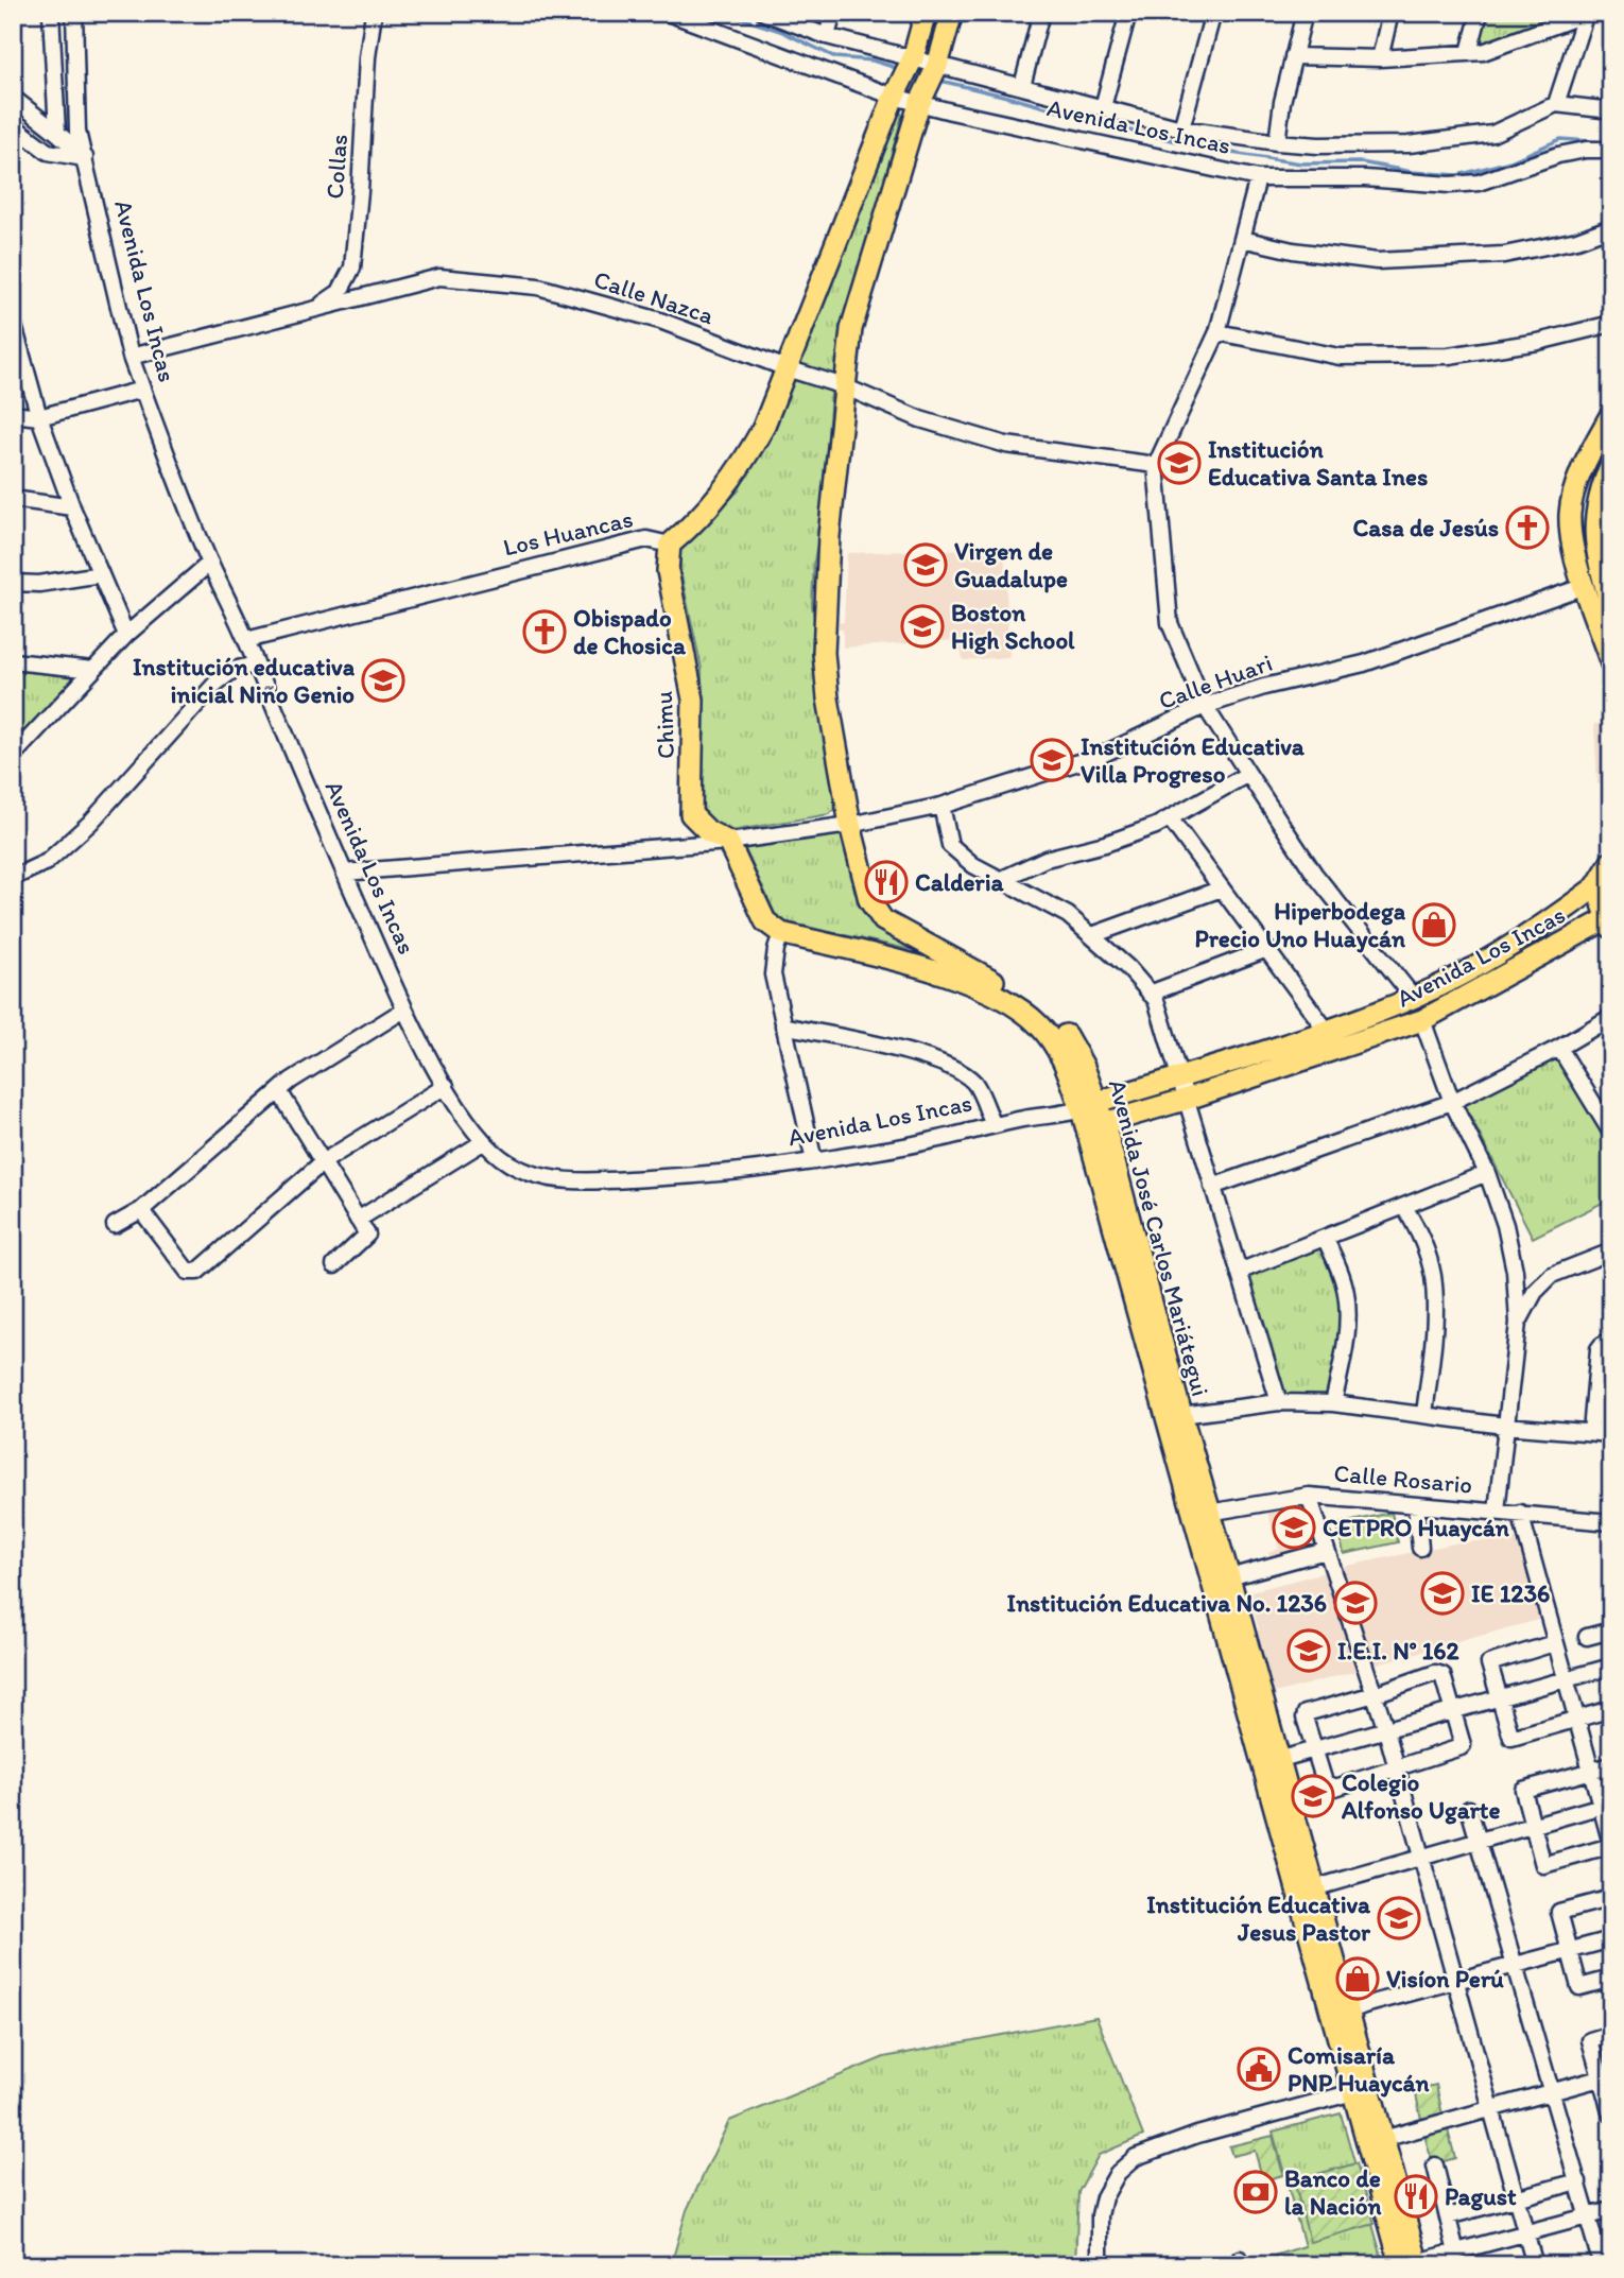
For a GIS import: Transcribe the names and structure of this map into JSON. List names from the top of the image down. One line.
{"streets":{"main road":["Avenida Los Incas","Chimu","Avenida José Carlos Mariátegui"],"street":["Collas","Calle Nazca","Los Huancas","Calle Huari","Calle Rosario"]},"crossings":[["Avenida Los Incas","Calle Nazca"],["Avenida Los Incas","Los Huancas"],["Avenida Los Incas","Calle Huari"],["Avenida Los Incas","Avenida José Carlos Mariátegui"],["Collas","Calle Nazca"],["Calle Nazca","Avenida José Carlos Mariátegui"],["Los Huancas","Chimu"],["Calle Huari","Chimu"],["Calle Huari","Avenida José Carlos Mariátegui"],["Avenida José Carlos Mariátegui","Calle Rosario"]],"places":{"school or university":["Institución Educativa Santa Ines","Virgen de Guadalupe","Boston High School","Institución educativa inicial Niño Genio","Institución Educativa Villa Progreso","CETPRO Huaycán","IE 1236","Institución Educativa No. 1236","I.E.I. N° 162","Colegio Alfonso Ugarte","Institución Educativa Jesus Pastor"],"church":["Casa de Jesús","Obispado de Chosica"],"restaurant":["Calderia","Pagust"],"shop":["Hiperbodega Precio Uno Huaycán","Visíon Perú"],"public building":["Comisaría PNP Huaycán"],"bank":["Banco de la Nación"]}}
